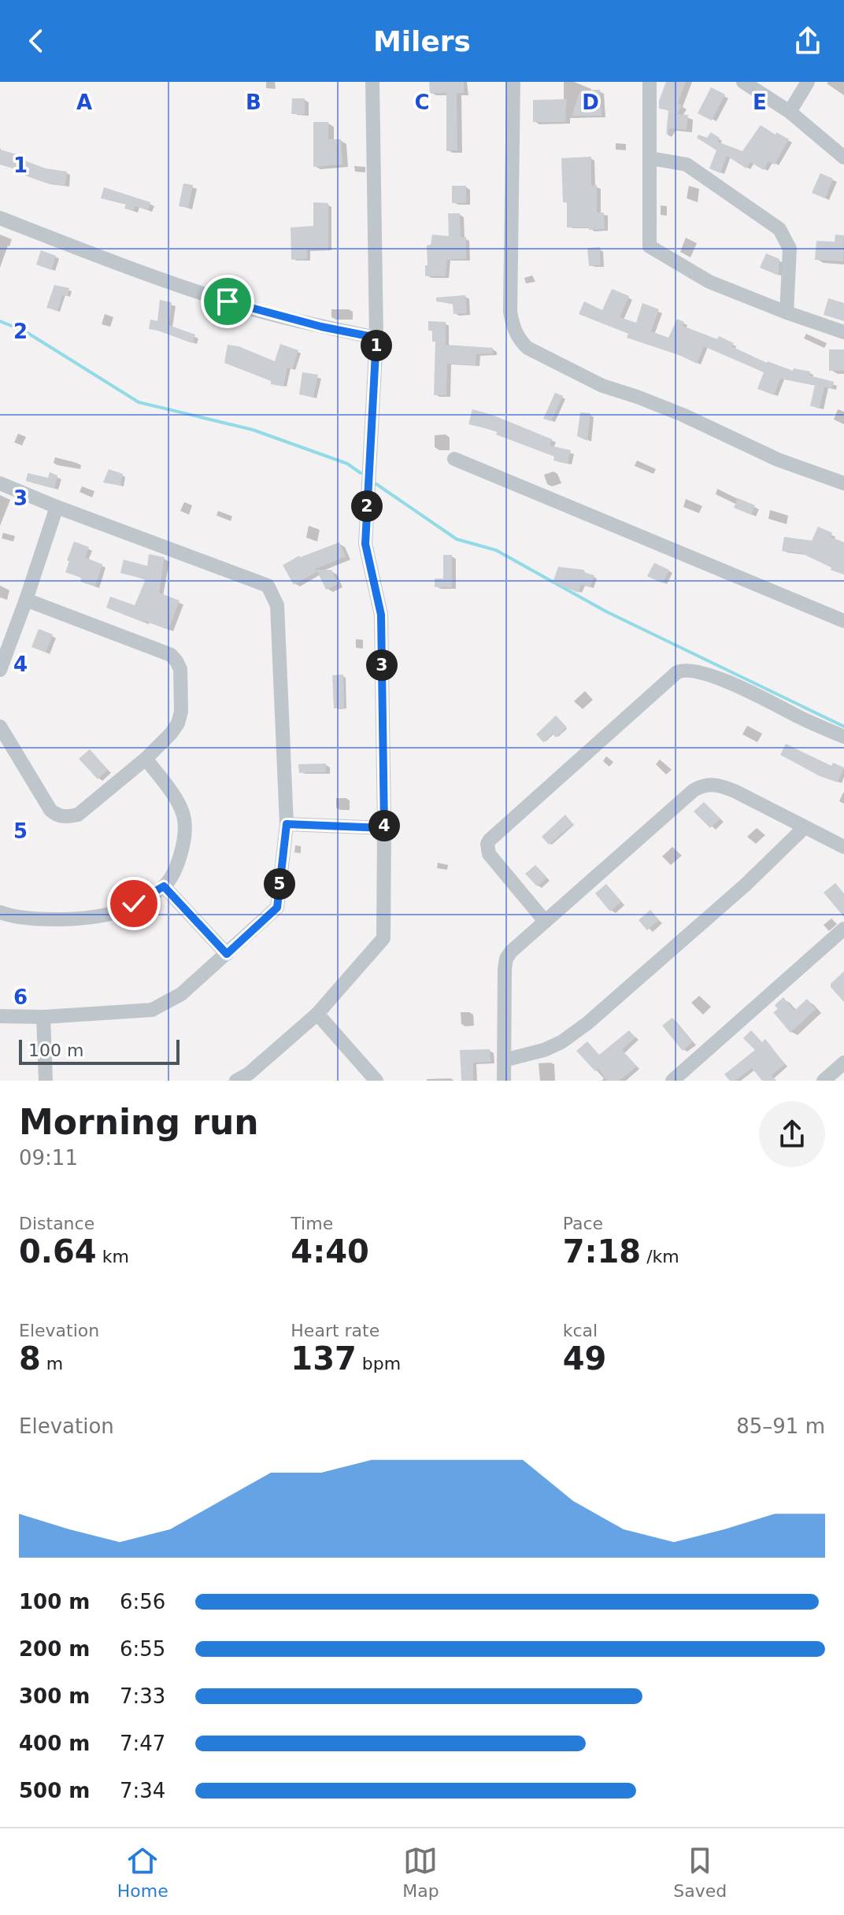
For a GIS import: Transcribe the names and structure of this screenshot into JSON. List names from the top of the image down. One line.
{"scale_bar":"100 m","page":{"header":"Milers","pins":["1","2","3","4","5"],"scale":"100 m","heading":["Morning run","09:11"],"stats":[["Distance","0.64 km"],["Time","4:40"],["Pace","7:18 /km"],["Elevation","8 m"],["Heart rate","137 bpm"],["kcal","49"]],"chart":["Elevation","85–91 m"],"list":[{"name":"100 m","note":"6:56"},{"name":"200 m","note":"6:55"},{"name":"300 m","note":"7:33"},{"name":"400 m","note":"7:47"},{"name":"500 m","note":"7:34"}],"tabs":["Home","Map","Saved"]},"grid":{"columns":["A","B","C","D","E"],"rows":["1","2","3","4","5","6"]}}
